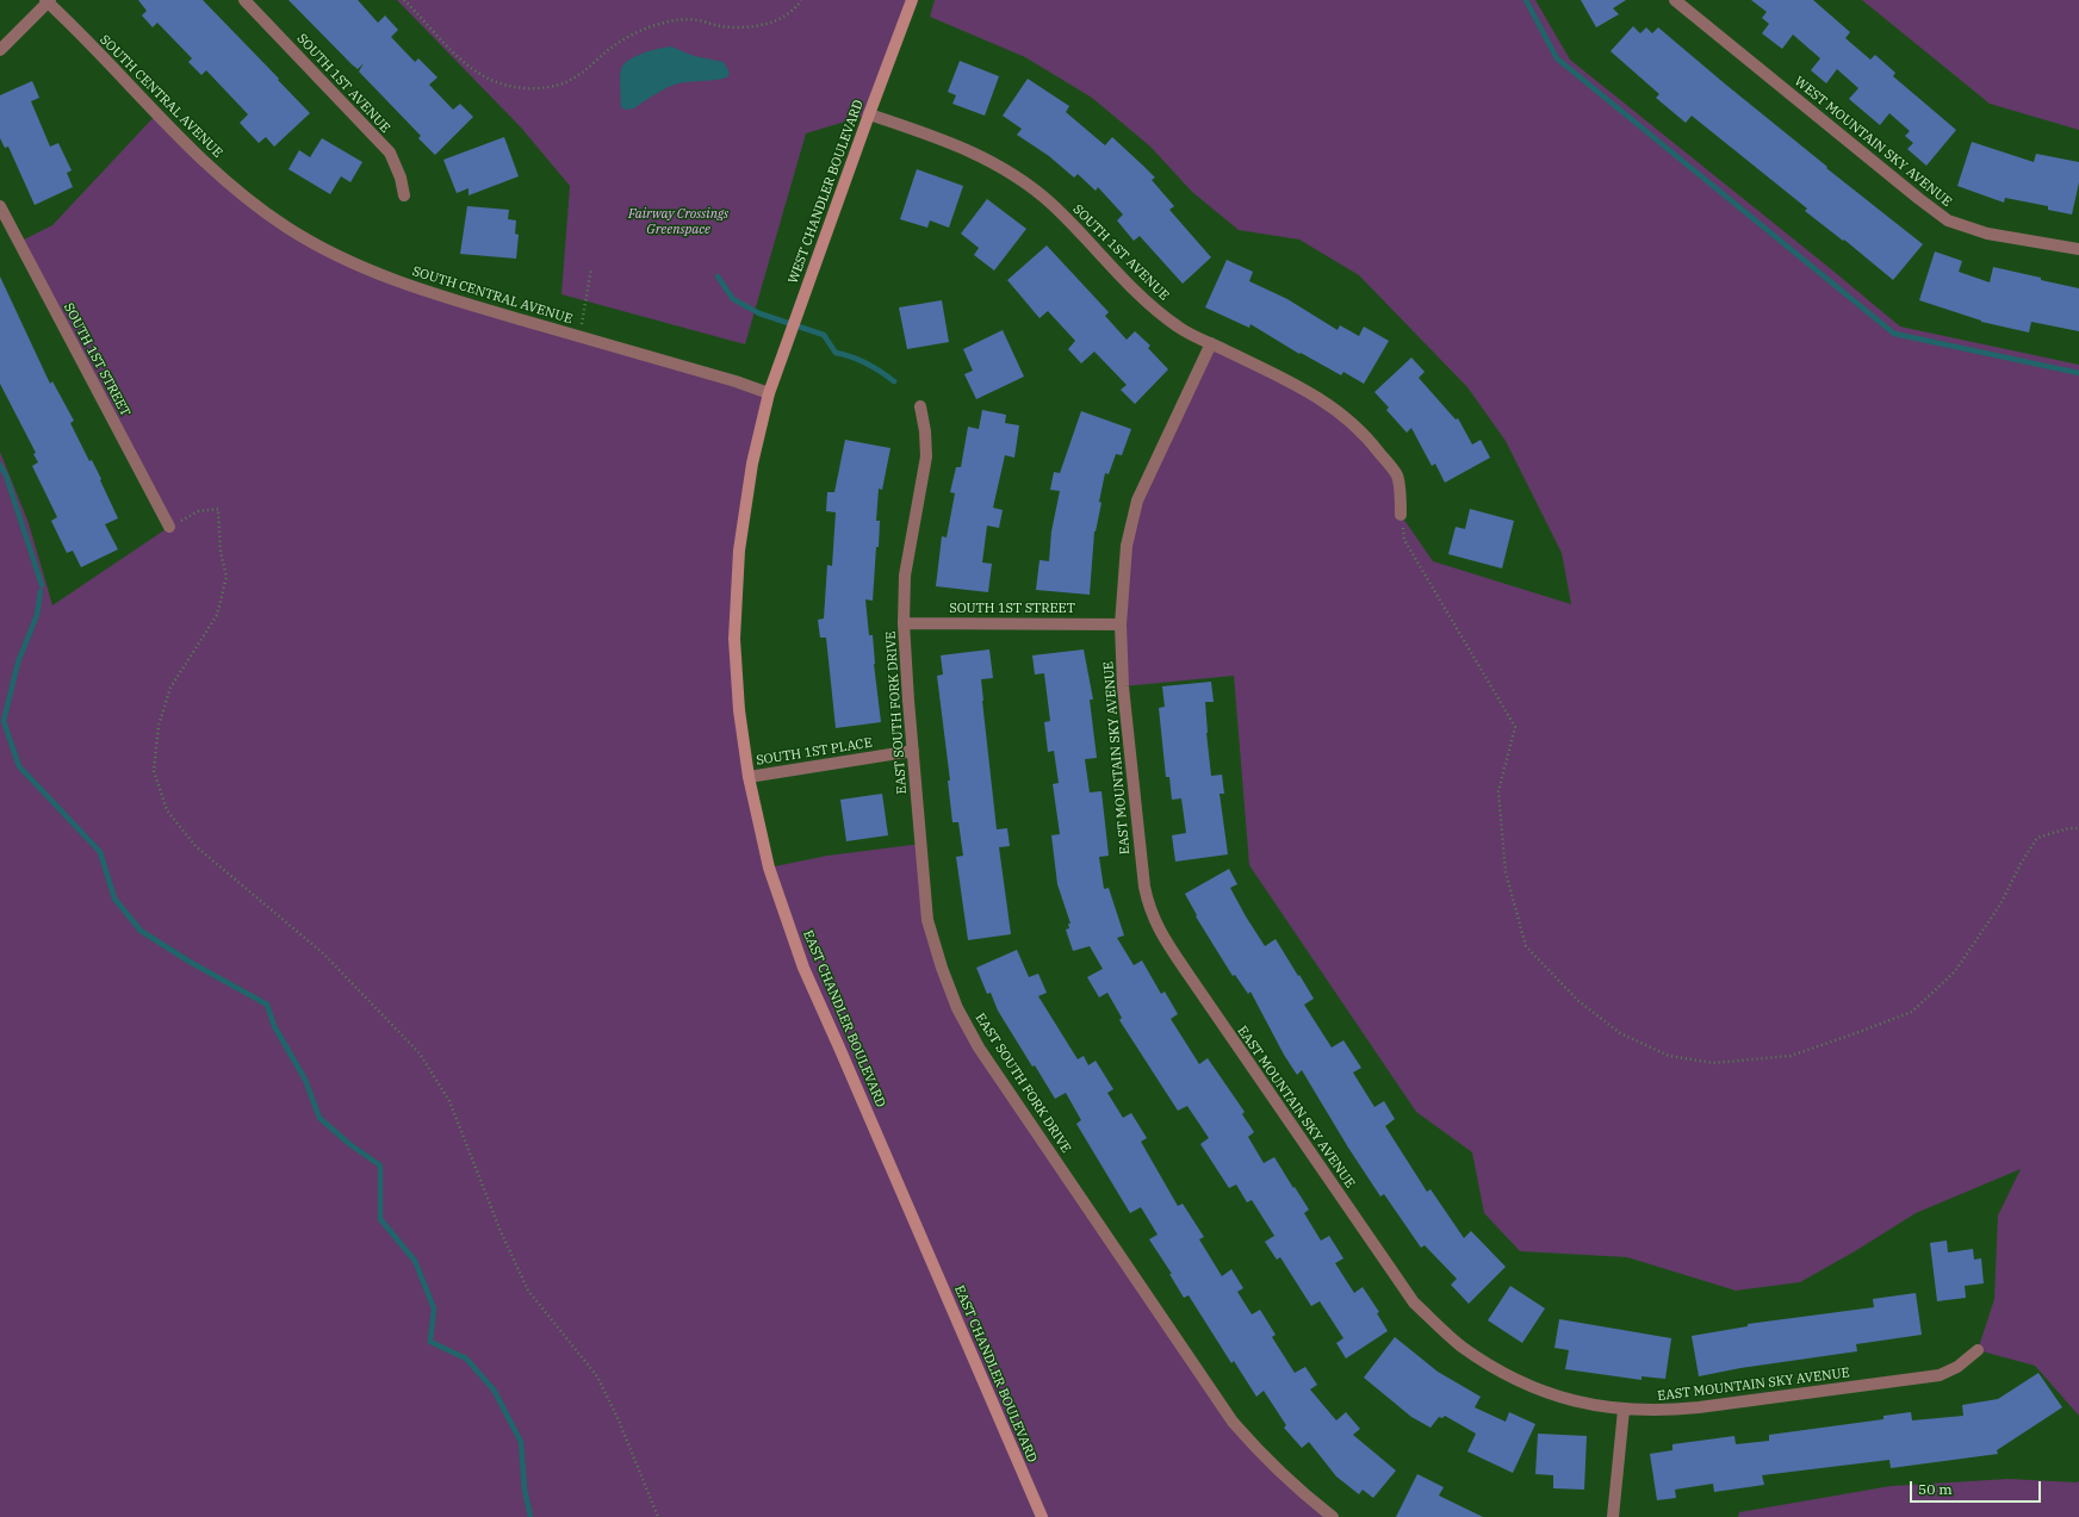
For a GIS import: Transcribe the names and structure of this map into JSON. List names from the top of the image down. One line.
{"streets":{"main road":["WEST CHANDLER BOULEVARD","EAST CHANDLER BOULEVARD"],"street":["SOUTH 1ST AVENUE","SOUTH CENTRAL AVENUE","WEST MOUNTAIN SKY AVENUE","SOUTH 1ST STREET","EAST SOUTH FORK DRIVE","SOUTH 1ST PLACE","EAST MOUNTAIN SKY AVENUE"]},"crossings":[["SOUTH 1ST AVENUE","WEST CHANDLER BOULEVARD"],["SOUTH 1ST AVENUE","EAST MOUNTAIN SKY AVENUE"],["SOUTH CENTRAL AVENUE","WEST CHANDLER BOULEVARD"],["SOUTH CENTRAL AVENUE","EAST CHANDLER BOULEVARD"],["WEST CHANDLER BOULEVARD","EAST CHANDLER BOULEVARD"],["SOUTH 1ST STREET","EAST SOUTH FORK DRIVE"],["SOUTH 1ST STREET","EAST MOUNTAIN SKY AVENUE"],["EAST SOUTH FORK DRIVE","SOUTH 1ST PLACE"],["SOUTH 1ST PLACE","EAST CHANDLER BOULEVARD"]],"parks":["Fairway Crossings Greenspace"],"scale_bar":"50 m"}
